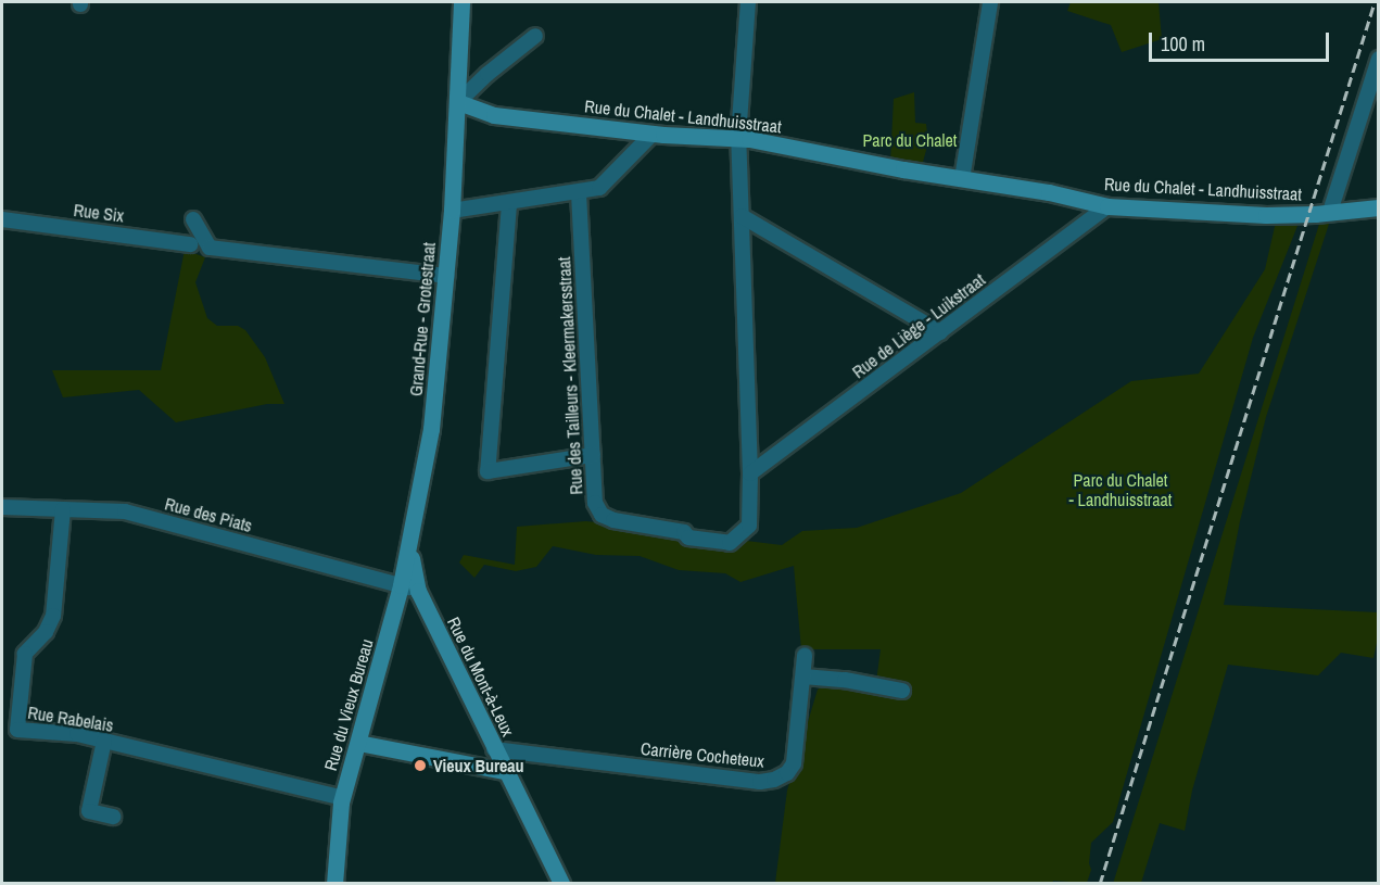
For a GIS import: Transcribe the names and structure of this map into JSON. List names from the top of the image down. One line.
{"streets":{"main road":["Rue du Chalet - Landhuisstraat","Grand-Rue - Grotestraat","Rue du Mont-à-Leux","Rue du Vieux Bureau"],"street":["Rue Six","Rue de Liège - Luikstraat","Rue des Tailleurs - Kleermakersstraat","Rue des Piats","Rue Rabelais","Carrière Cocheteux"]},"crossings":[["Rue du Chalet - Landhuisstraat","Grand-Rue - Grotestraat"],["Rue du Chalet - Landhuisstraat","Rue de Liège - Luikstraat"],["Grand-Rue - Grotestraat","Rue du Mont-à-Leux"],["Grand-Rue - Grotestraat","Rue du Vieux Bureau"],["Rue de Liège - Luikstraat","Rue des Tailleurs - Kleermakersstraat"],["Rue des Piats","Rue du Vieux Bureau"],["Rue des Piats","Rue Rabelais"],["Rue du Mont-à-Leux","Rue du Vieux Bureau"],["Rue du Mont-à-Leux","Carrière Cocheteux"],["Rue du Vieux Bureau","Rue Rabelais"]],"parks":["Parc du Chalet","Parc du Chalet - Landhuisstraat"],"places":["Vieux Bureau"],"scale_bar":"100 m"}
